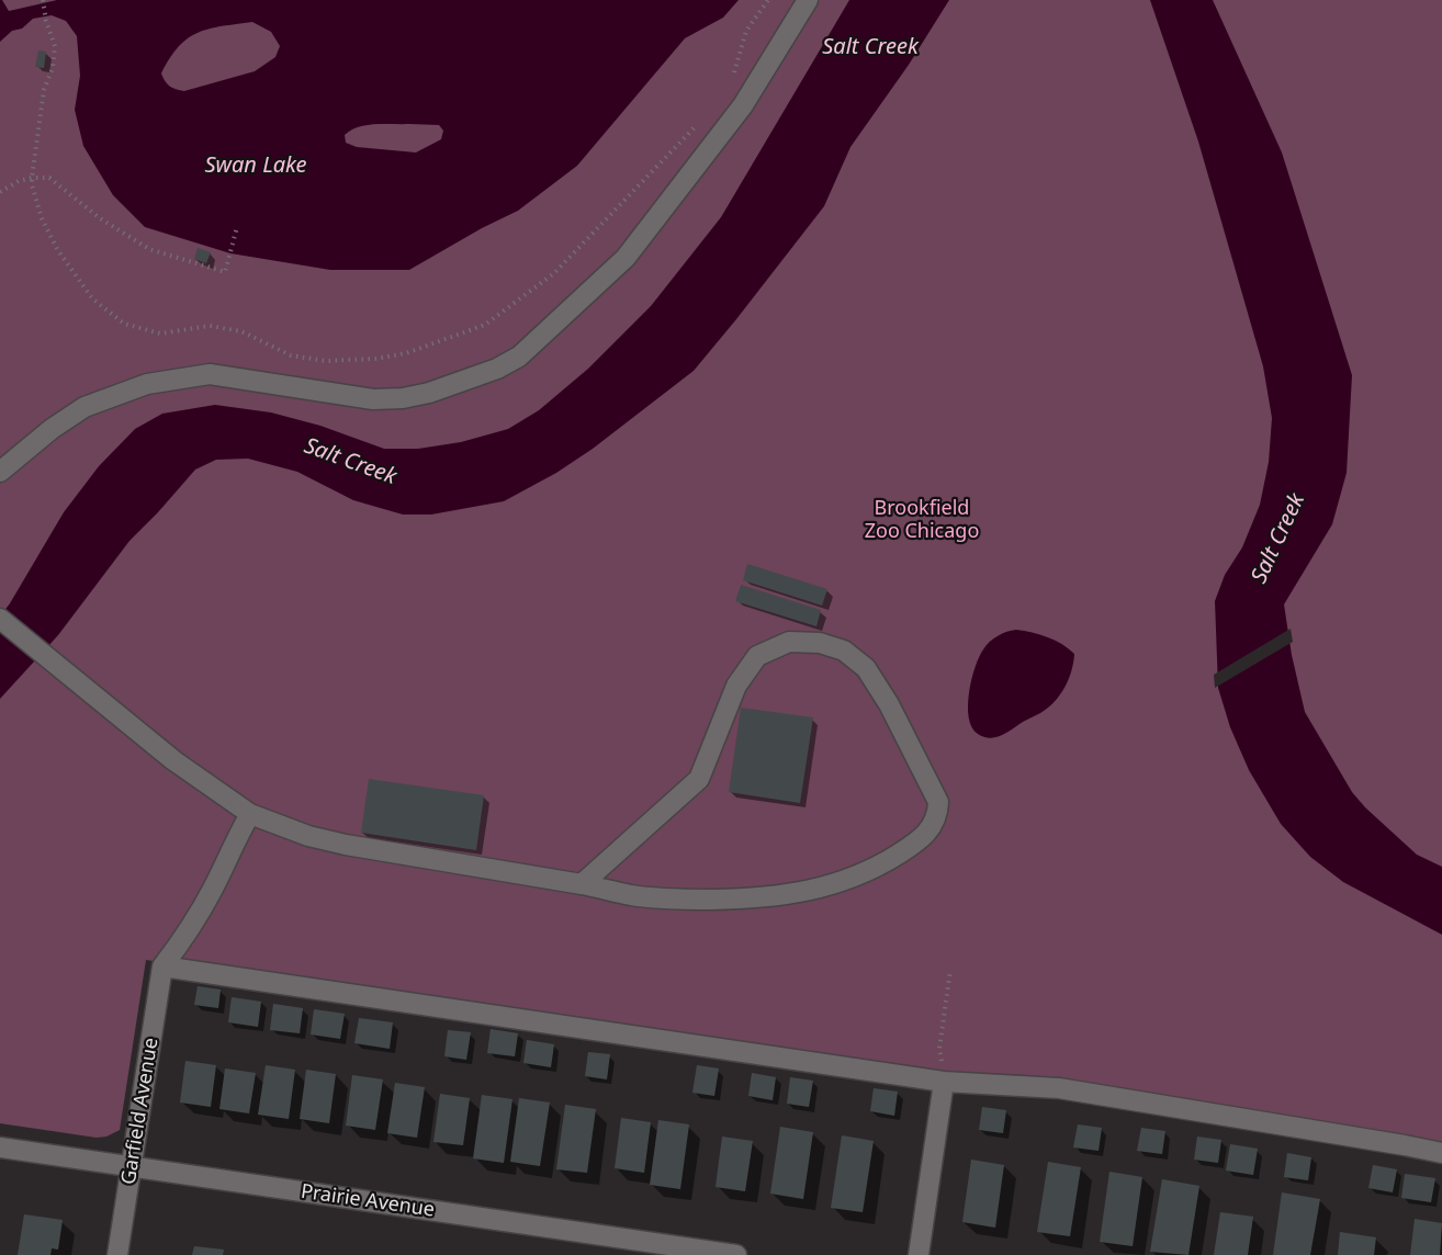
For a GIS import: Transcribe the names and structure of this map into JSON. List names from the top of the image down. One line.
{"streets":{"street":["Garfield Avenue","Prairie Avenue"]},"crossings":[["Garfield Avenue","Prairie Avenue"]],"water":["Salt Creek","Swan Lake"],"parks":["Brookfield Zoo Chicago"]}
